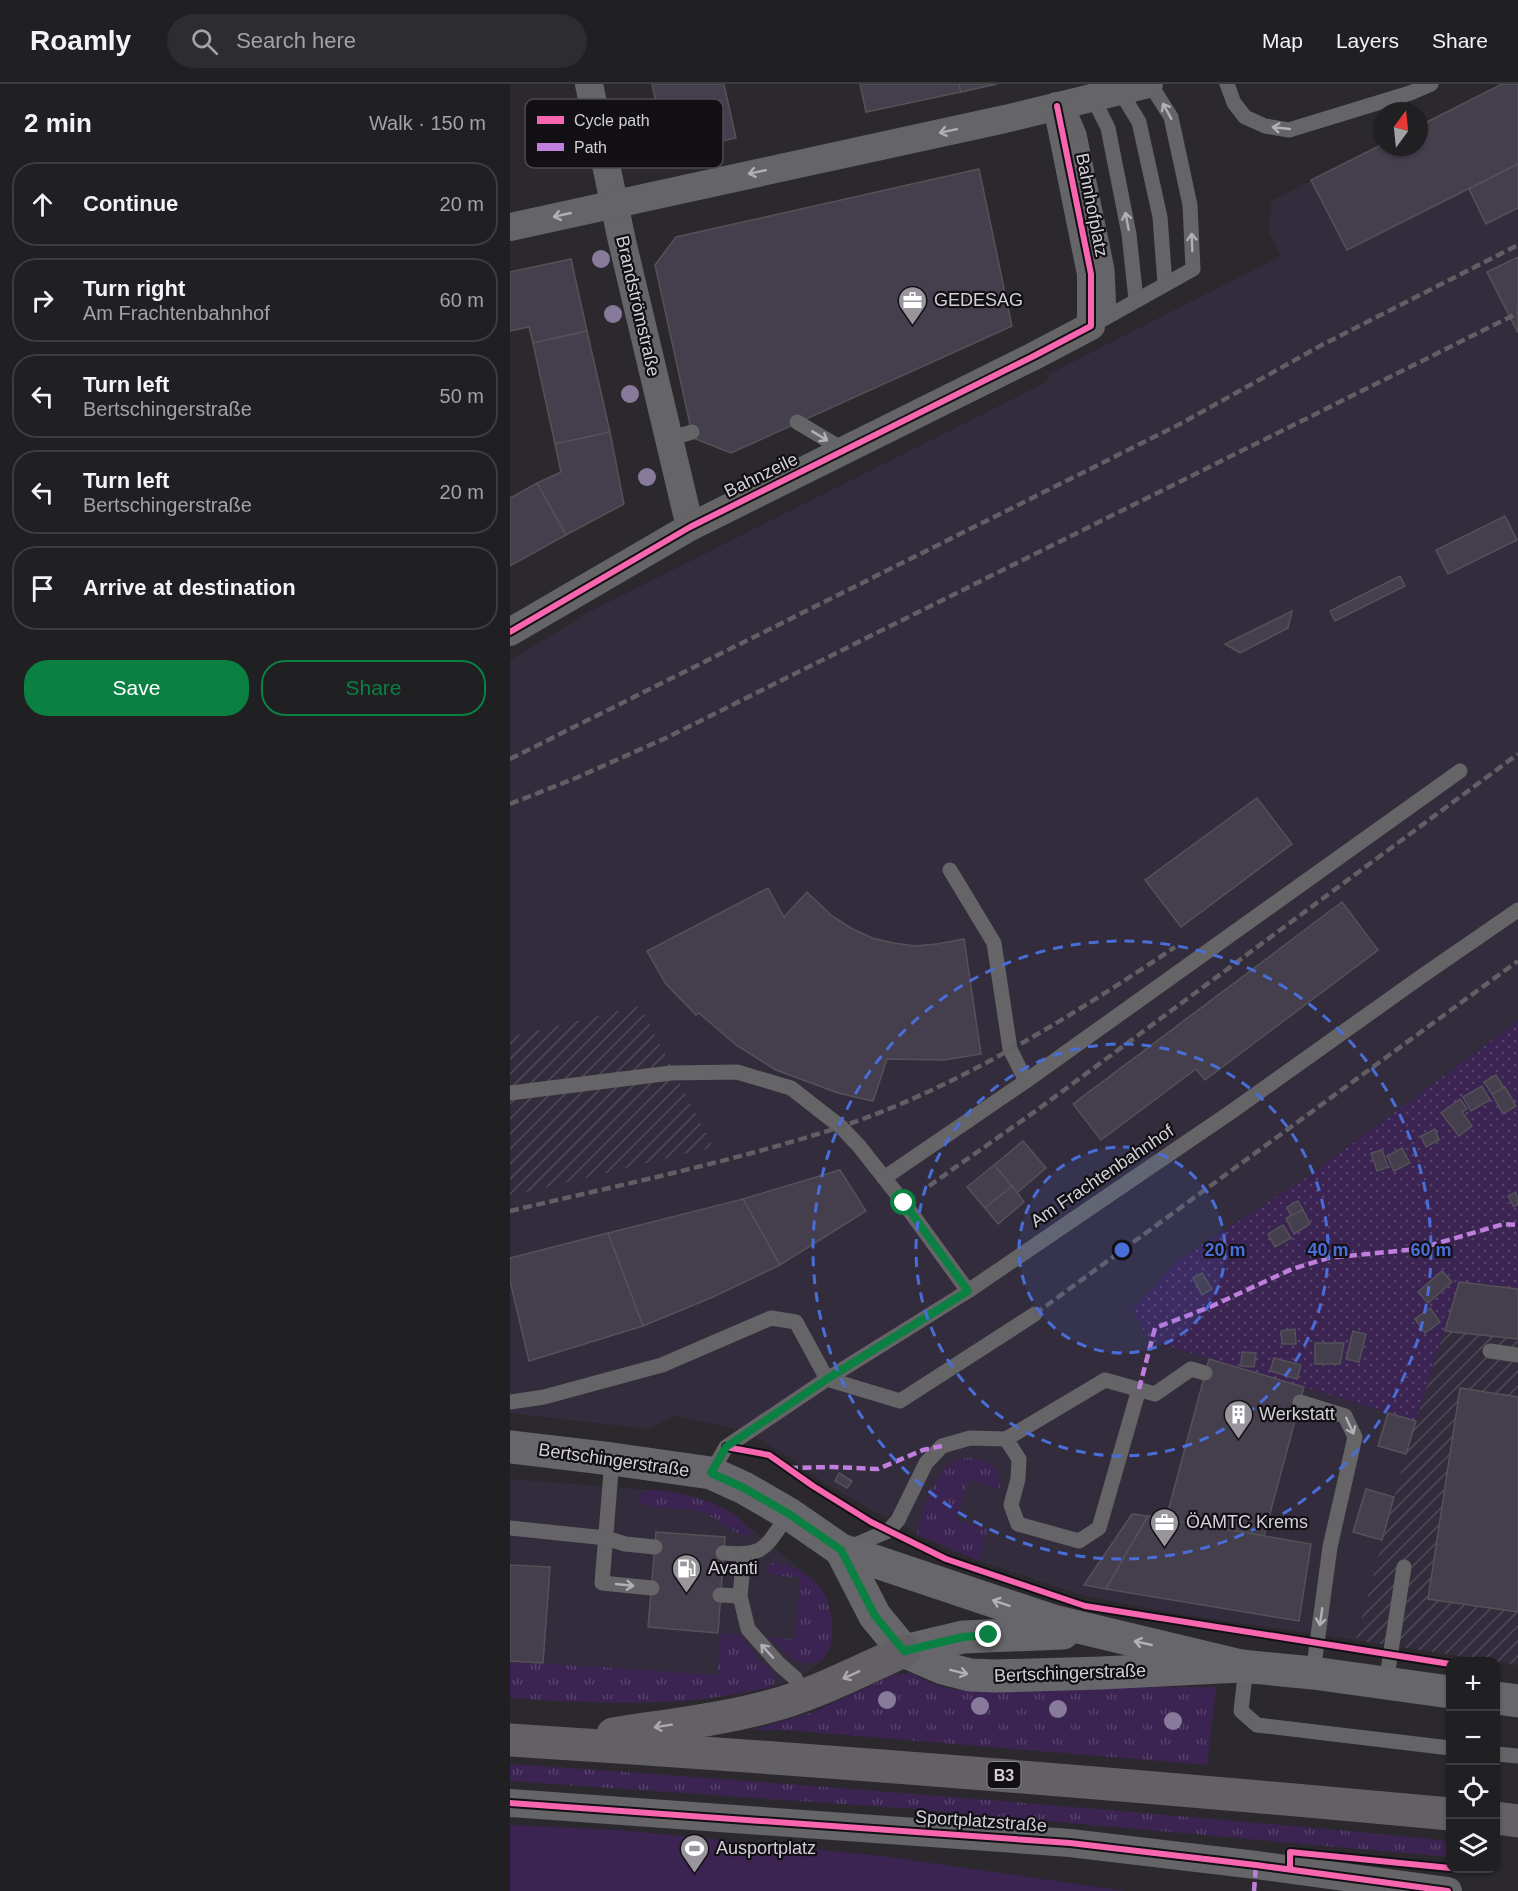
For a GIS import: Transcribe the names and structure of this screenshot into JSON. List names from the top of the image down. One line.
{"streets":{"highway":["B3"],"street":["Bahnhofplatz","Brandströmstraße","Bahnzeile","Bertschingerstraße","Sportplatzstraße"],"lane":["Am Frachtenbahnhof"]},"crossings":[["Bahnhofplatz","Bahnzeile"],["Brandströmstraße","Bahnzeile"],["Am Frachtenbahnhof","Bertschingerstraße"]],"places":{"office":["GEDESAG","ÖAMTC Krems"],"building":["Werkstatt"],"fuel station":["Avanti"],"sports":["Ausportplatz"]},"legend":["Cycle path","Path"],"north":"top","page":{"header":"Roamly","search":"Search here","nav":["Map","Layers","Share"],"heading":["2 min","Walk · 150 m"],"list":[["Continue","20 m"],["Turn right","Am Frachtenbahnhof","60 m"],["Turn left","Bertschingerstraße","50 m"],["Turn left","Bertschingerstraße","20 m"],"Arrive at destination"],"buttons":["Save","Share"],"map_buttons":["+","−"]},"rings":["20 m","40 m","60 m"]}
